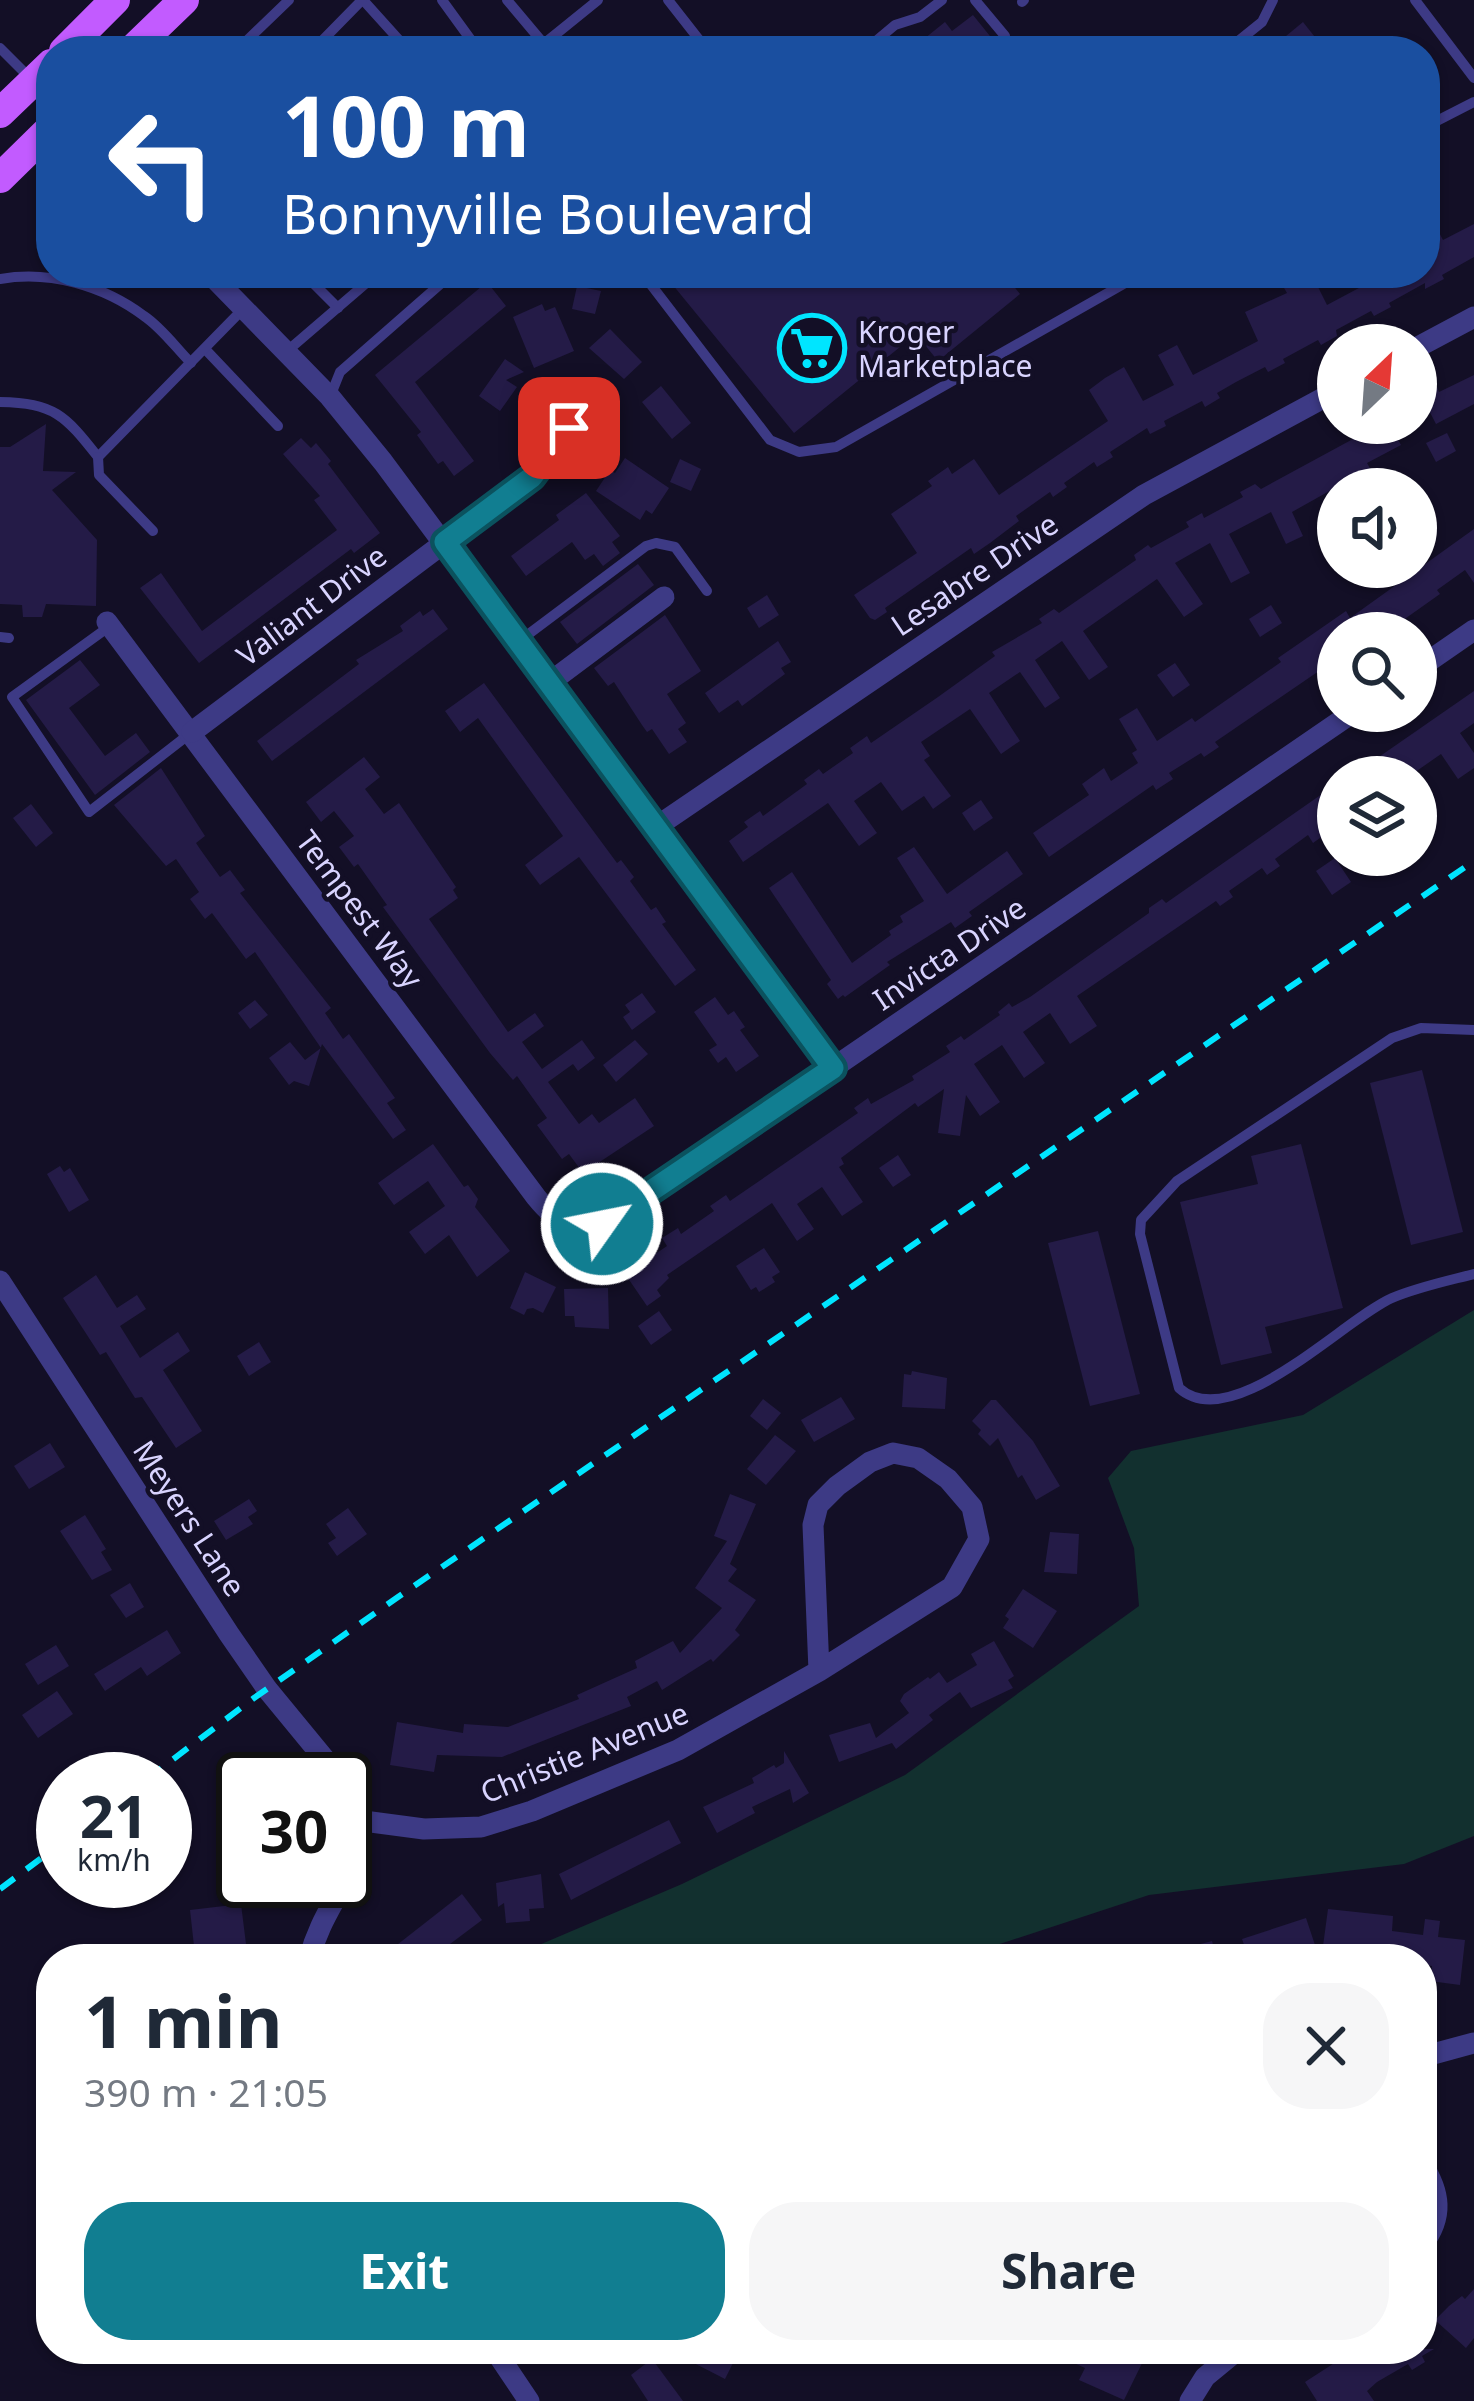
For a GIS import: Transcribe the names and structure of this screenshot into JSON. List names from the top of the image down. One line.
{"streets":{"street":["Lesabre Drive","Valiant Drive","Tempest Way","Invicta Drive","Meyers Lane","Christie Avenue"]},"crossings":[["Valiant Drive","Tempest Way"],["Tempest Way","Invicta Drive"]],"places":{"supermarket":["Kroger Marketplace"]},"north":"top right","page":{"turn":["100 m","Bonnyville Boulevard"],"speed":"21 km/h","limit":"30","heading":["1 min","390 m · 21:05"],"buttons":["Exit","Share"]}}
